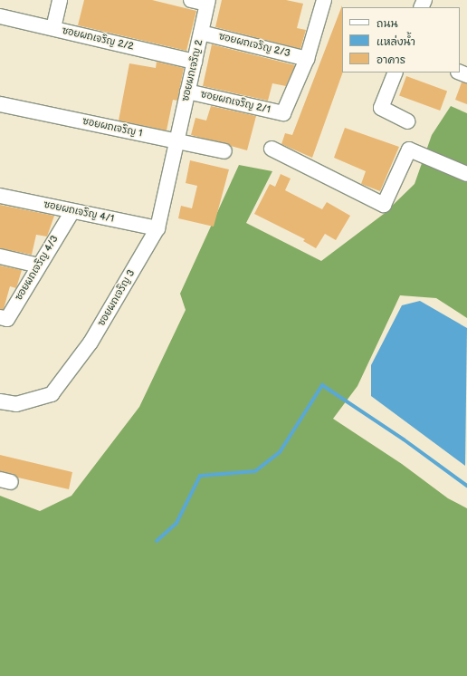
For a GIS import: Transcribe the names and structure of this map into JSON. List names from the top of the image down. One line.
{"streets":{"street":["ซอยผถเจริญ 2/2","ซอยผถเจริญ 2/3","ซอยผถเจริญ 2","ซอยผถเจริญ 2/1","ซอยผถเจริญ 1","ซอยผถเจริญ 4/1","ซอยผถเจริญ 4/3","ซอยผถเจริญ 3"]},"crossings":[["ซอยผถเจริญ 2/2","ซอยผถเจริญ 2"],["ซอยผถเจริญ 2/3","ซอยผถเจริญ 2"],["ซอยผถเจริญ 2/3","ซอยผถเจริญ 2/1"],["ซอยผถเจริญ 2","ซอยผถเจริญ 2/1"],["ซอยผถเจริญ 2","ซอยผถเจริญ 1"],["ซอยผถเจริญ 2","ซอยผถเจริญ 3"],["ซอยผถเจริญ 1","ซอยผถเจริญ 3"],["ซอยผถเจริญ 4/1","ซอยผถเจริญ 4/3"],["ซอยผถเจริญ 4/1","ซอยผถเจริญ 3"]],"legend":["ถนน","แหล่งน้ำ","อาคาร"]}
